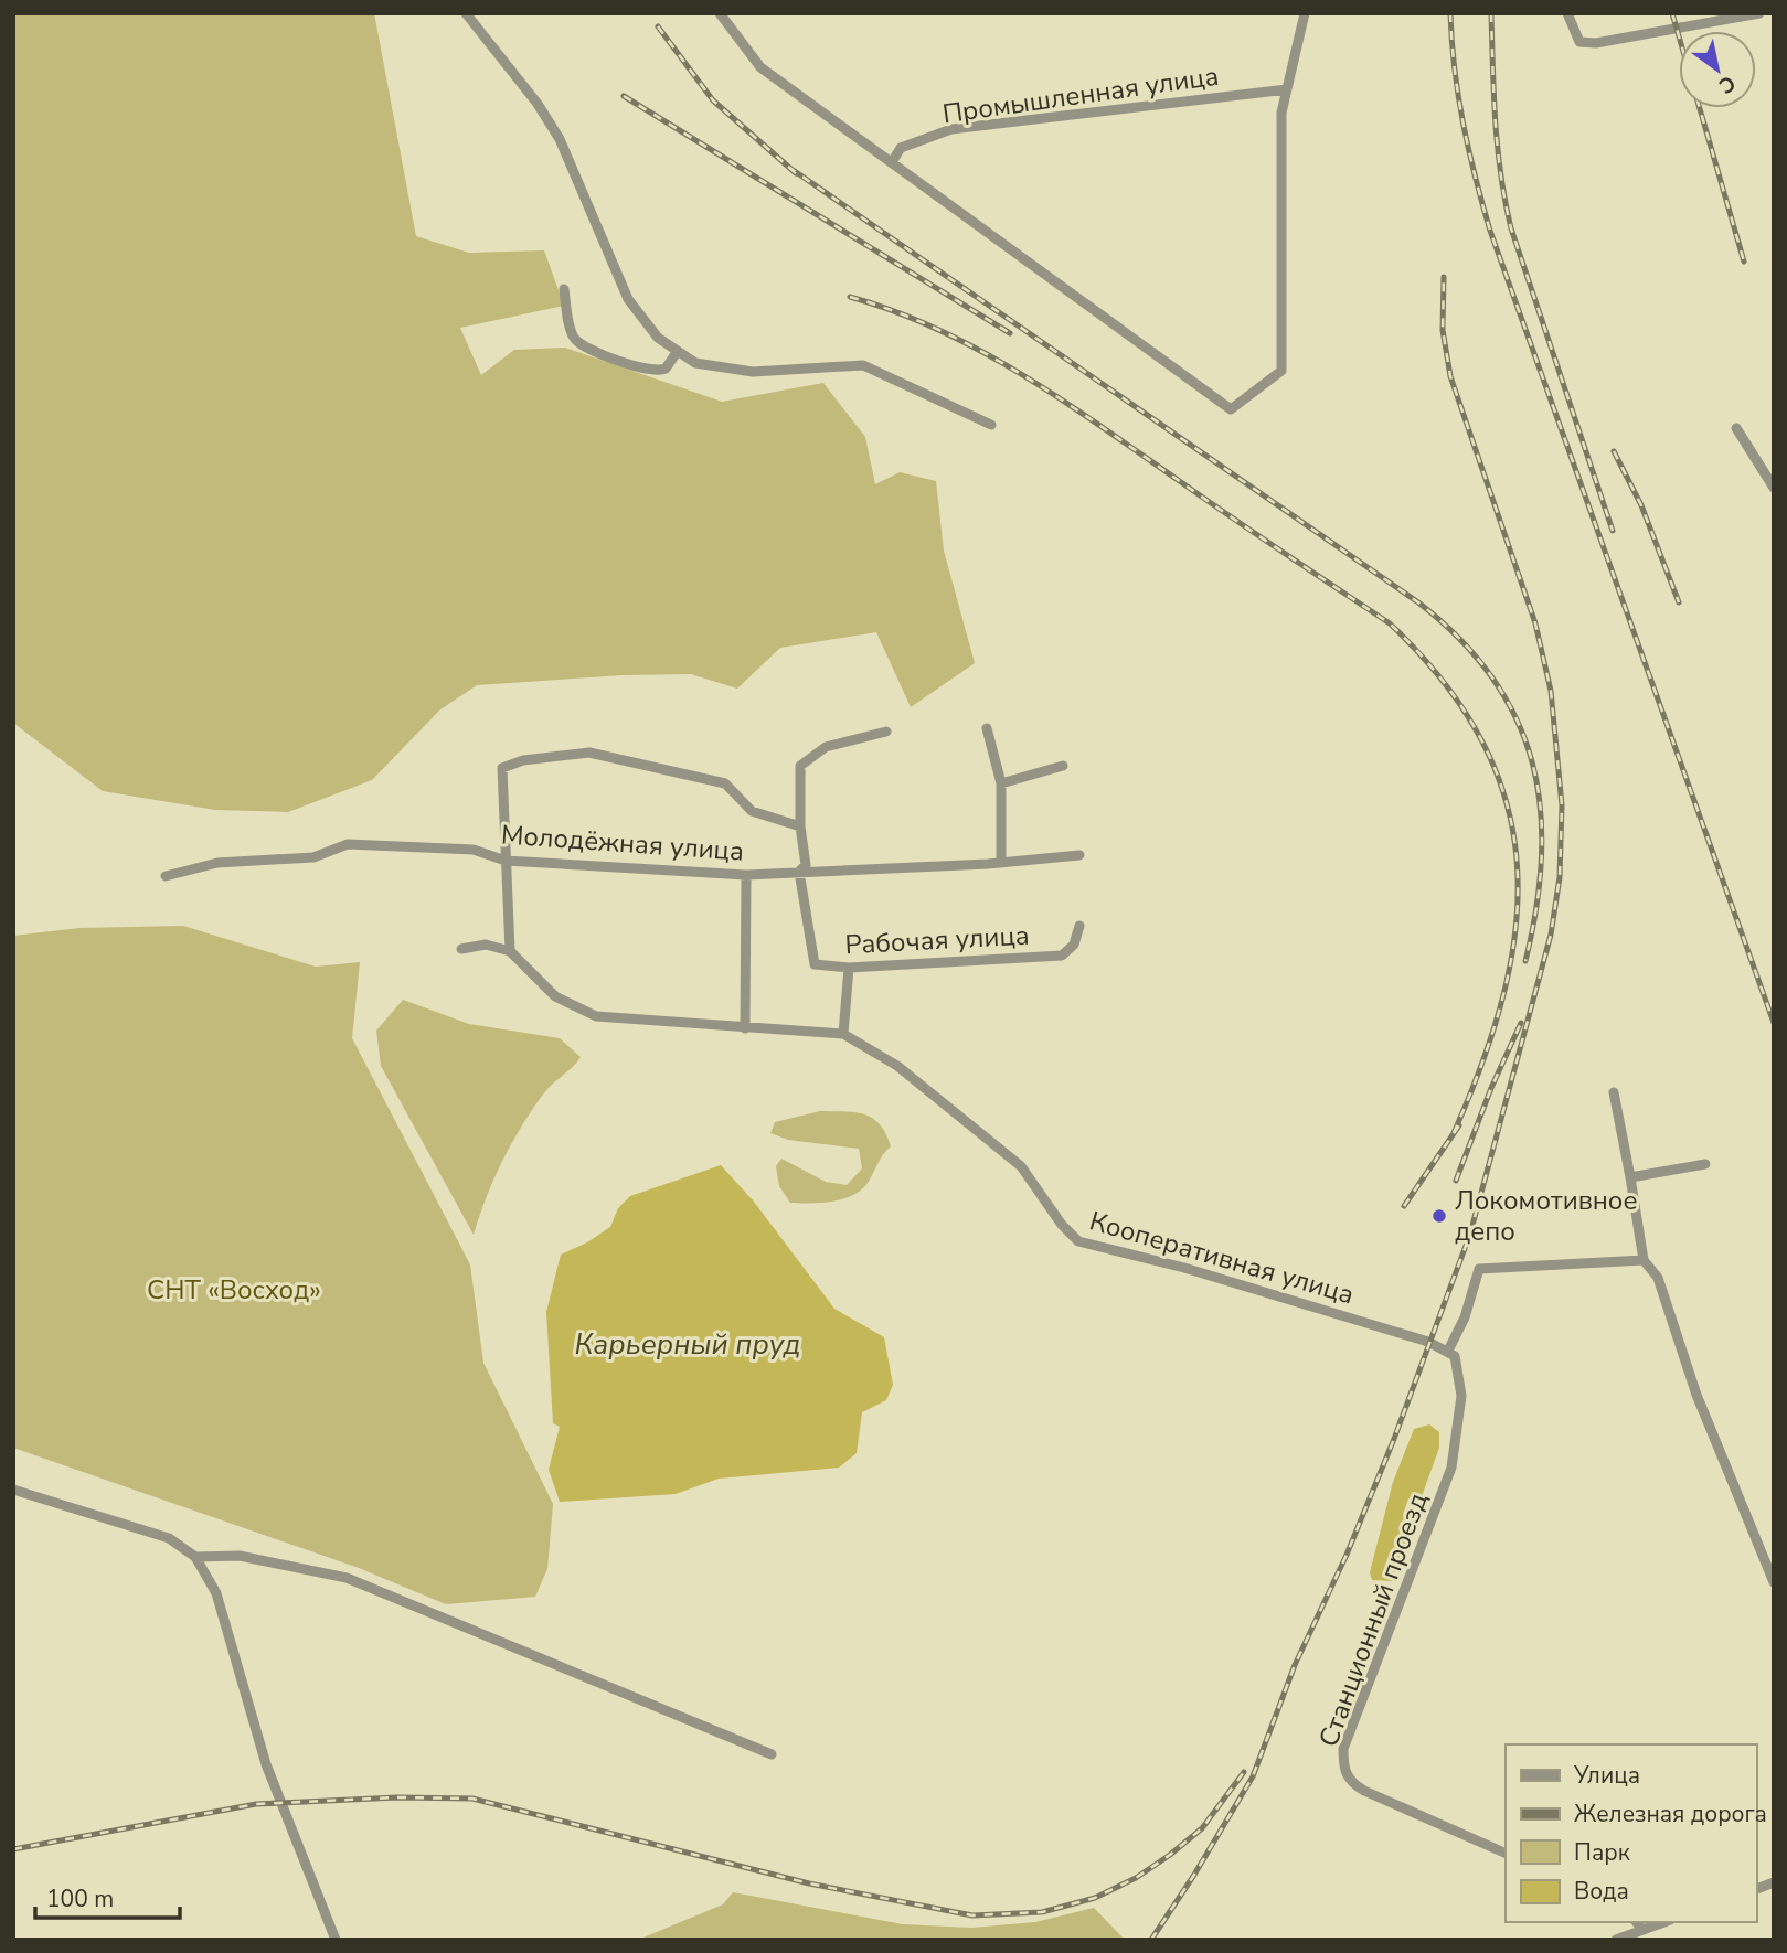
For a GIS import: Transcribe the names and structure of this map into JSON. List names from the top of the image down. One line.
{"streets":{"street":["Промышленная улица","Молодёжная улица","Рабочая улица","Кооперативная улица","Станционный проезд"]},"crossings":[["Молодёжная улица","Рабочая улица"],["Кооперативная улица","Станционный проезд"]],"water":["Карьерный пруд"],"parks":["СНТ «Восход»"],"places":["Локомотивное депо"],"legend":["Улица","Железная дорога","Парк","Вода"],"scale_bar":"100 m","north":"bottom right"}
